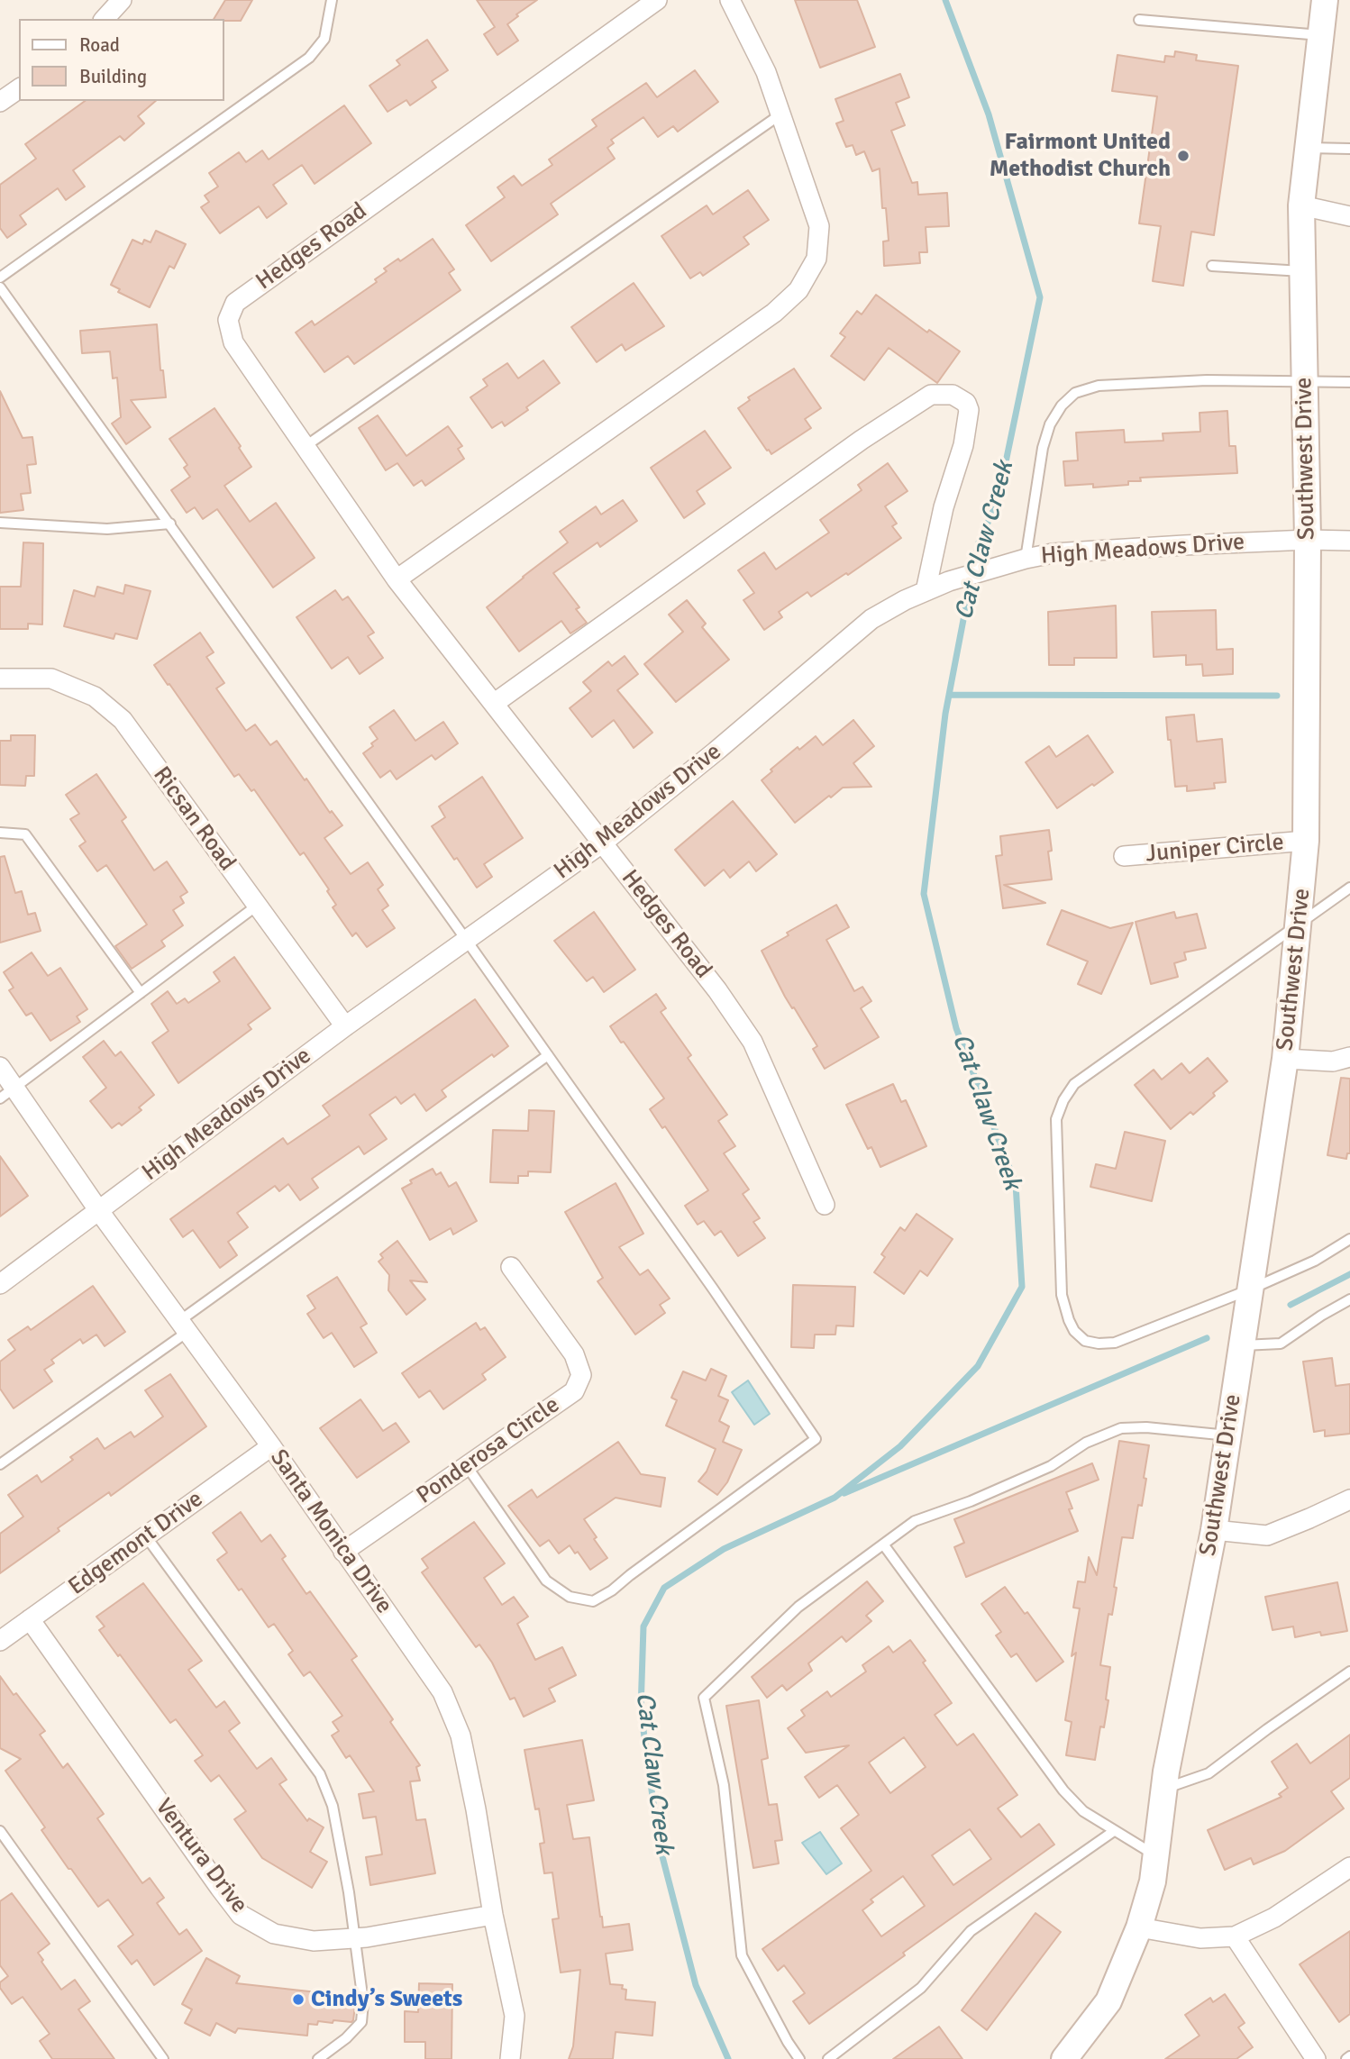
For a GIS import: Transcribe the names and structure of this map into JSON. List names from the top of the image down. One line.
{"streets":{"main road":["Southwest Drive"],"street":["Hedges Road","High Meadows Drive","Ricsan Road","Juniper Circle","Ponderosa Circle","Santa Monica Drive","Edgemont Drive","Ventura Drive"]},"crossings":[["Hedges Road","High Meadows Drive"],["Southwest Drive","High Meadows Drive"],["Southwest Drive","Juniper Circle"],["High Meadows Drive","Ricsan Road"],["High Meadows Drive","Santa Monica Drive"],["Ponderosa Circle","Santa Monica Drive"],["Santa Monica Drive","Edgemont Drive"],["Santa Monica Drive","Ventura Drive"],["Edgemont Drive","Ventura Drive"]],"water":["Cat Claw Creek"],"places":["Fairmont United Methodist Church","Cindy’s Sweets"],"legend":["Road","Building"]}
